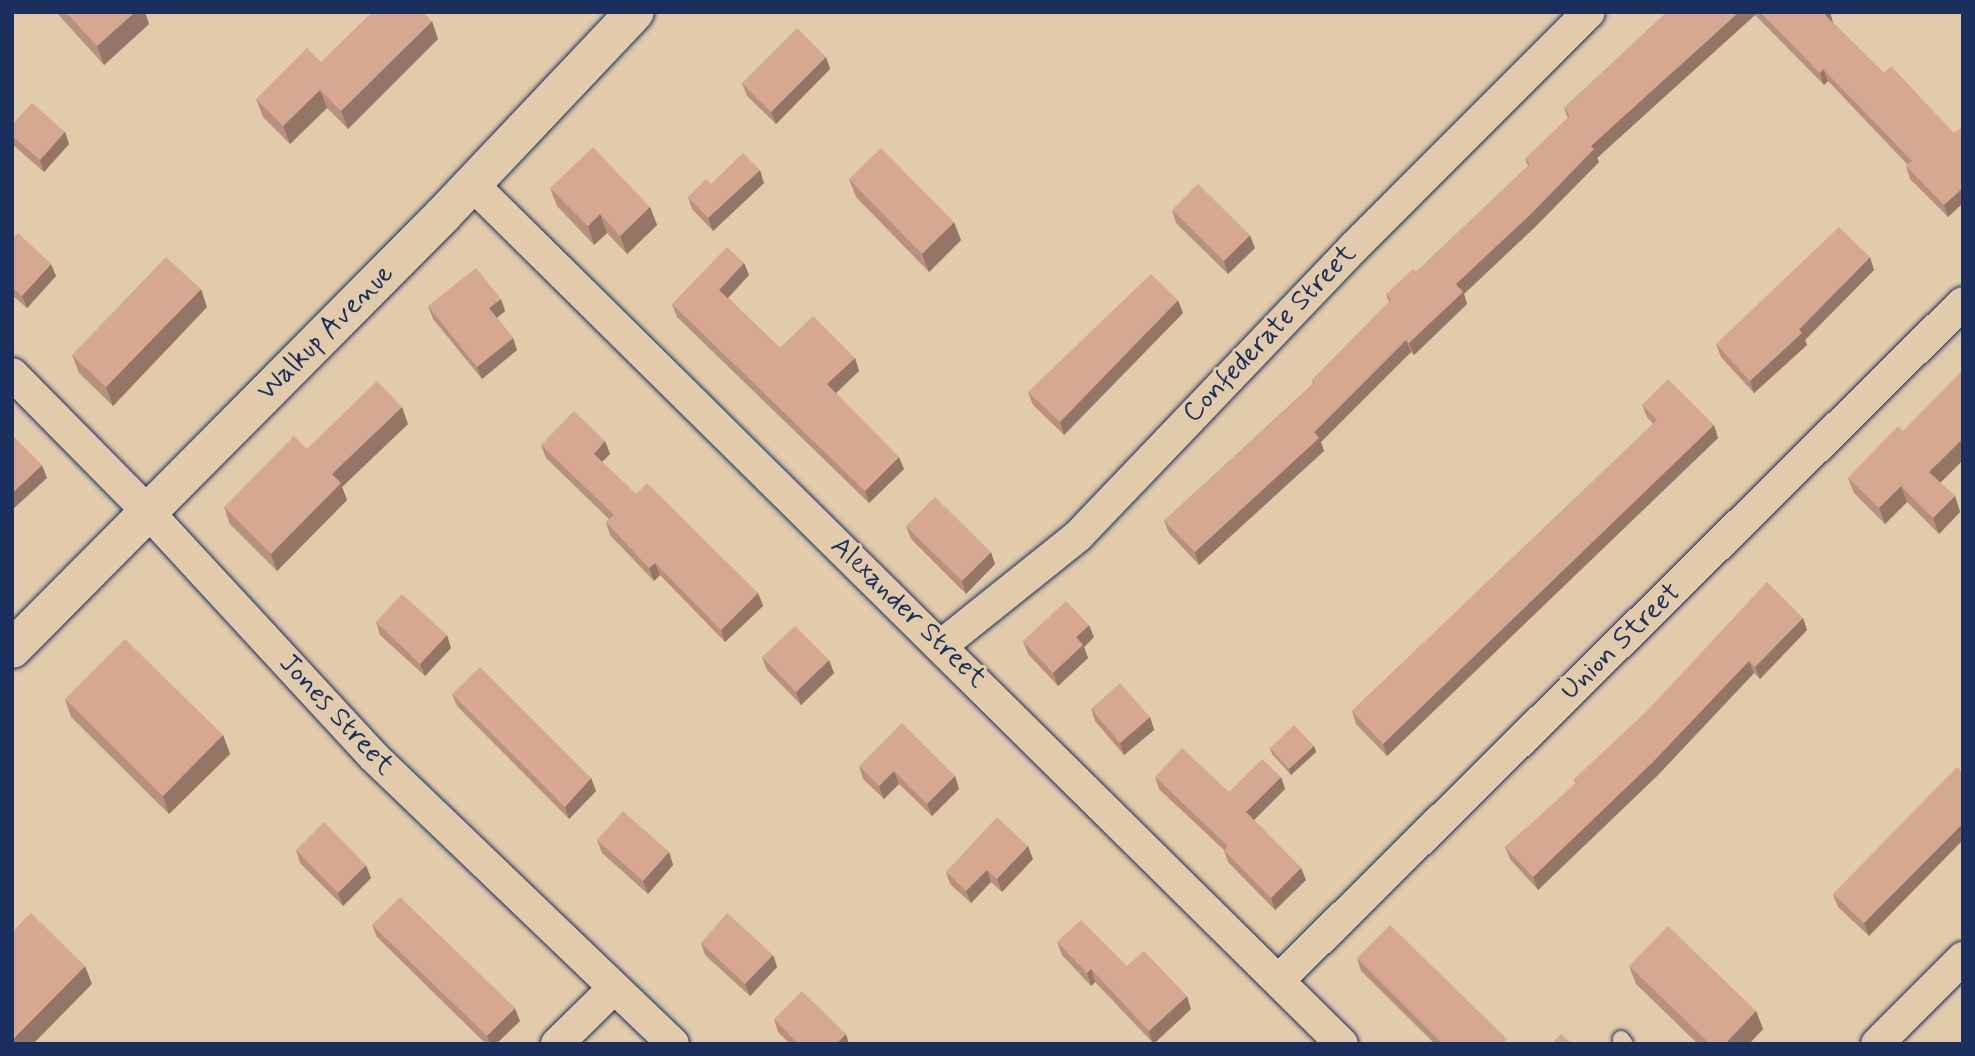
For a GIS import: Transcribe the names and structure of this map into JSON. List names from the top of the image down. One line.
{"streets":{"street":["Walkup Avenue","Confederate Street","Alexander Street","Union Street","Jones Street"]},"crossings":[["Walkup Avenue","Alexander Street"],["Walkup Avenue","Jones Street"],["Confederate Street","Alexander Street"],["Alexander Street","Union Street"]]}
